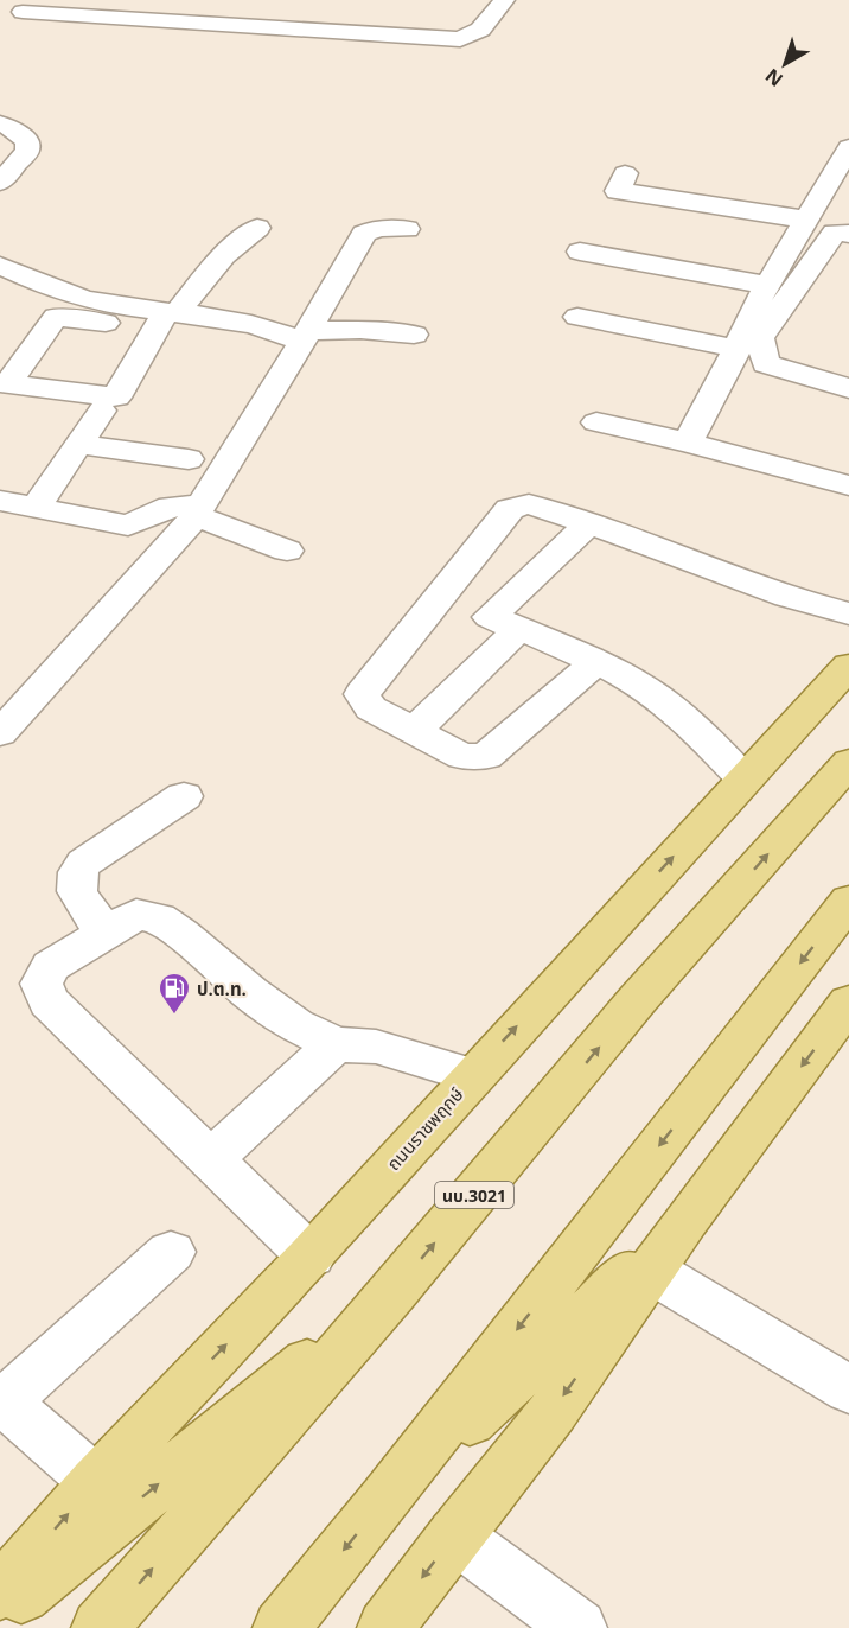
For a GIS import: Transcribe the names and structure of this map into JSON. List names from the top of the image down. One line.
{"streets":{"main road":["ถนนราชพฤกษ์","นบ.3021"]},"places":{"fuel station":["ป.ต.ท."]},"north":"bottom left"}
